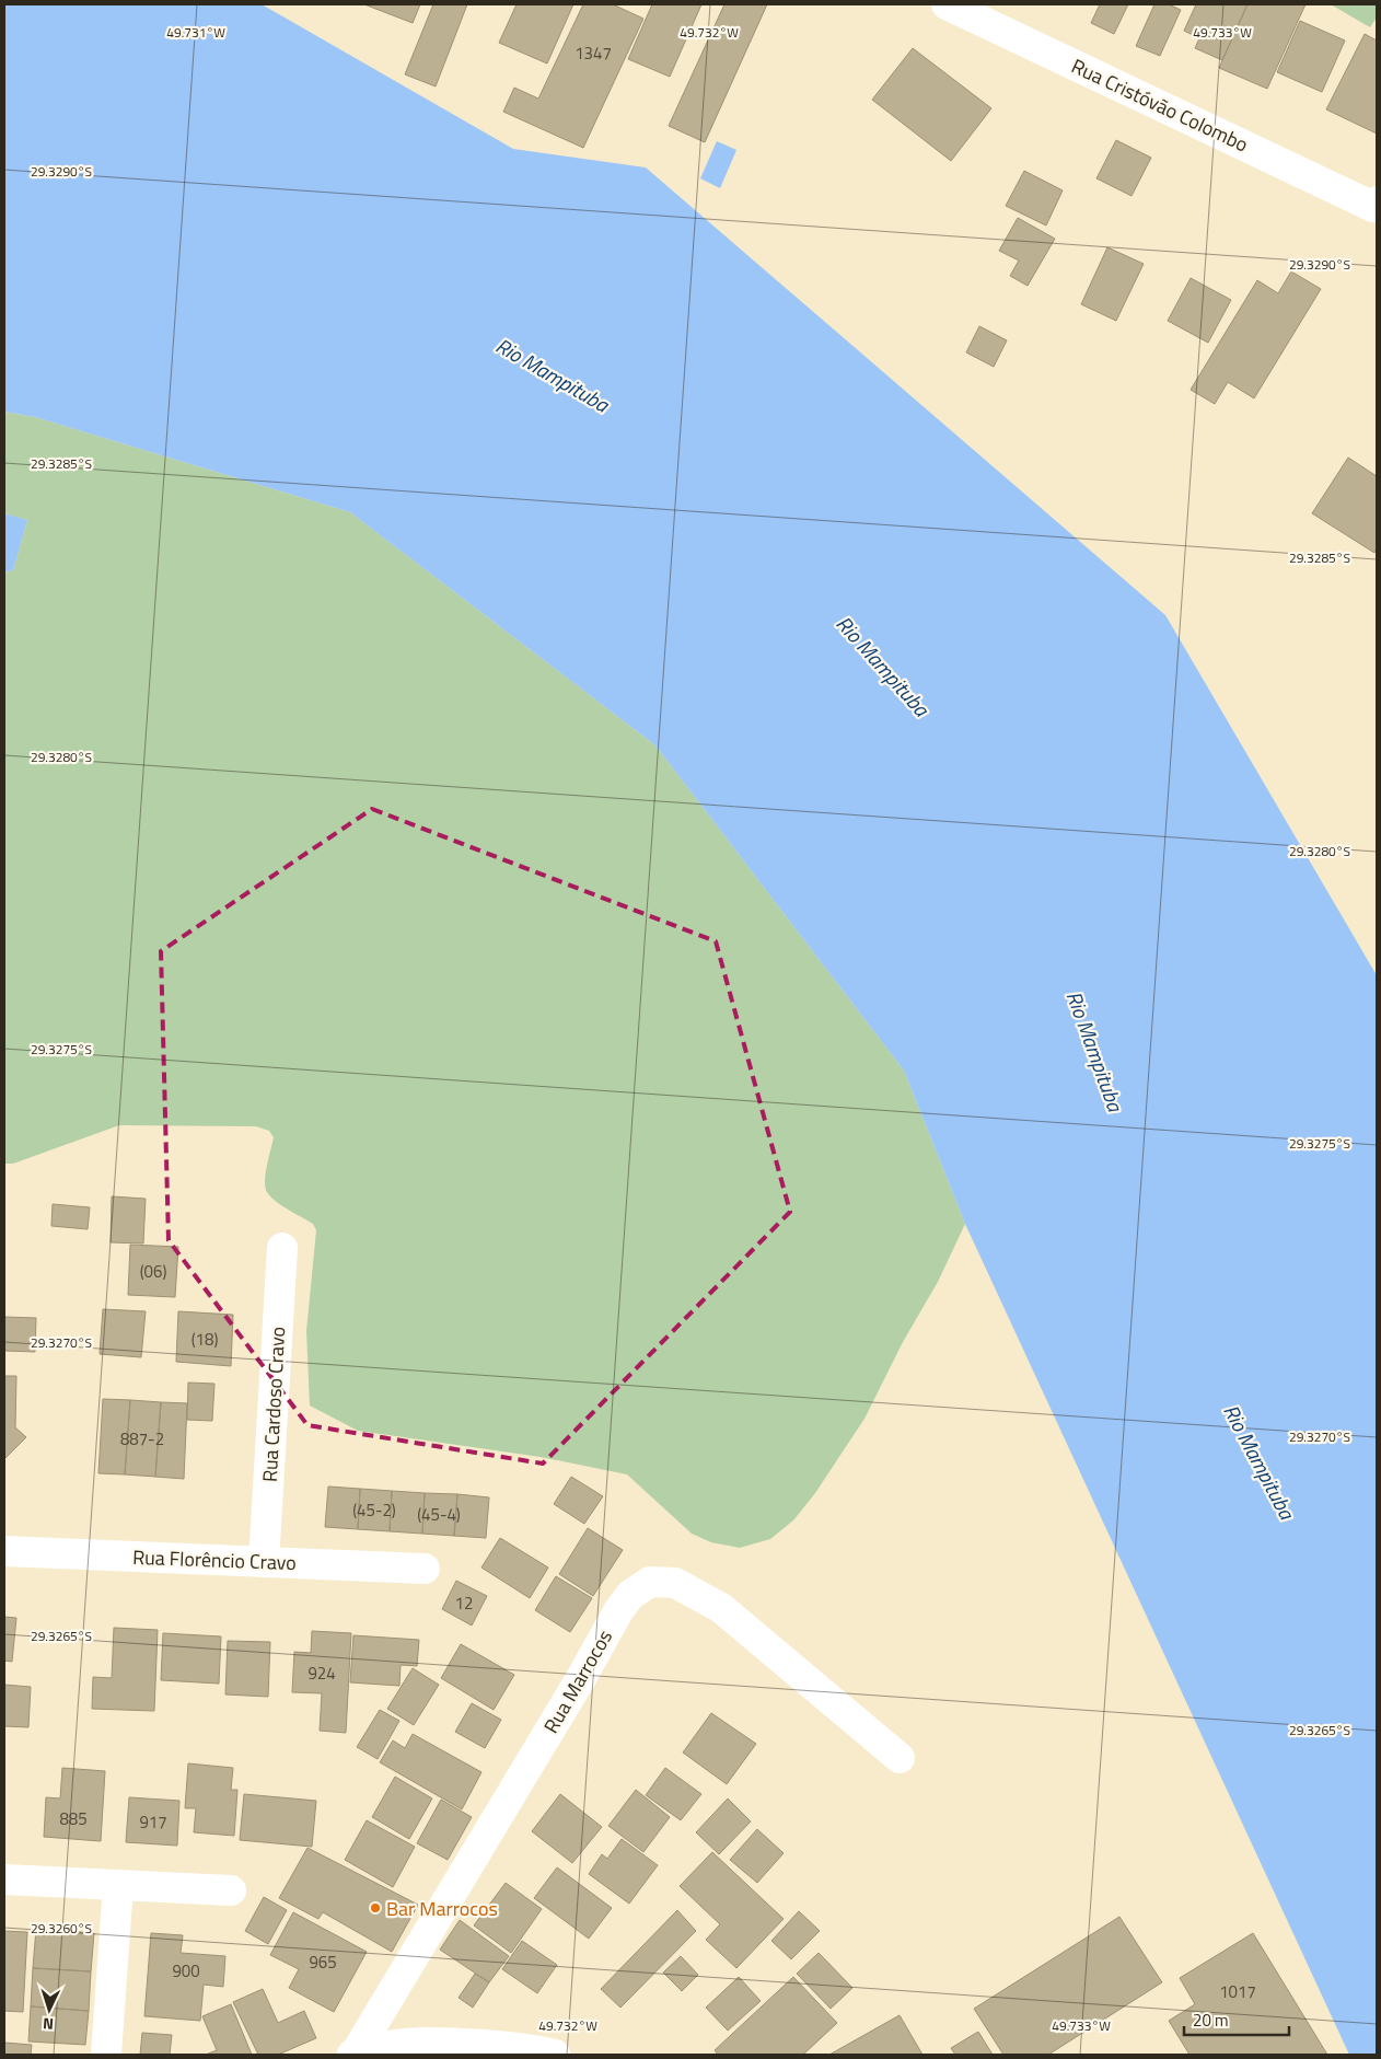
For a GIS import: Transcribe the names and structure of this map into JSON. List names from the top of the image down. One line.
{"streets":{"street":["Rua Cristóvão Colombo","Rua Cardoso Cravo","Rua Florêncio Cravo","Rua Marrocos"]},"crossings":[["Rua Cardoso Cravo","Rua Florêncio Cravo"]],"water":["Rio Mampituba"],"places":["Bar Marrocos"],"house_numbers":["1347","(06)","(18)","887-2","(45-2)","(45-4)","12","924","885","917","965","900","1017"],"scale_bar":"20 m","north":"bottom","coordinates":["49.731°W","49.732°W","49.733°W","29.3290°S","29.3285°S","29.3280°S","29.3275°S","29.3270°S","29.3265°S","29.3260°S"]}
